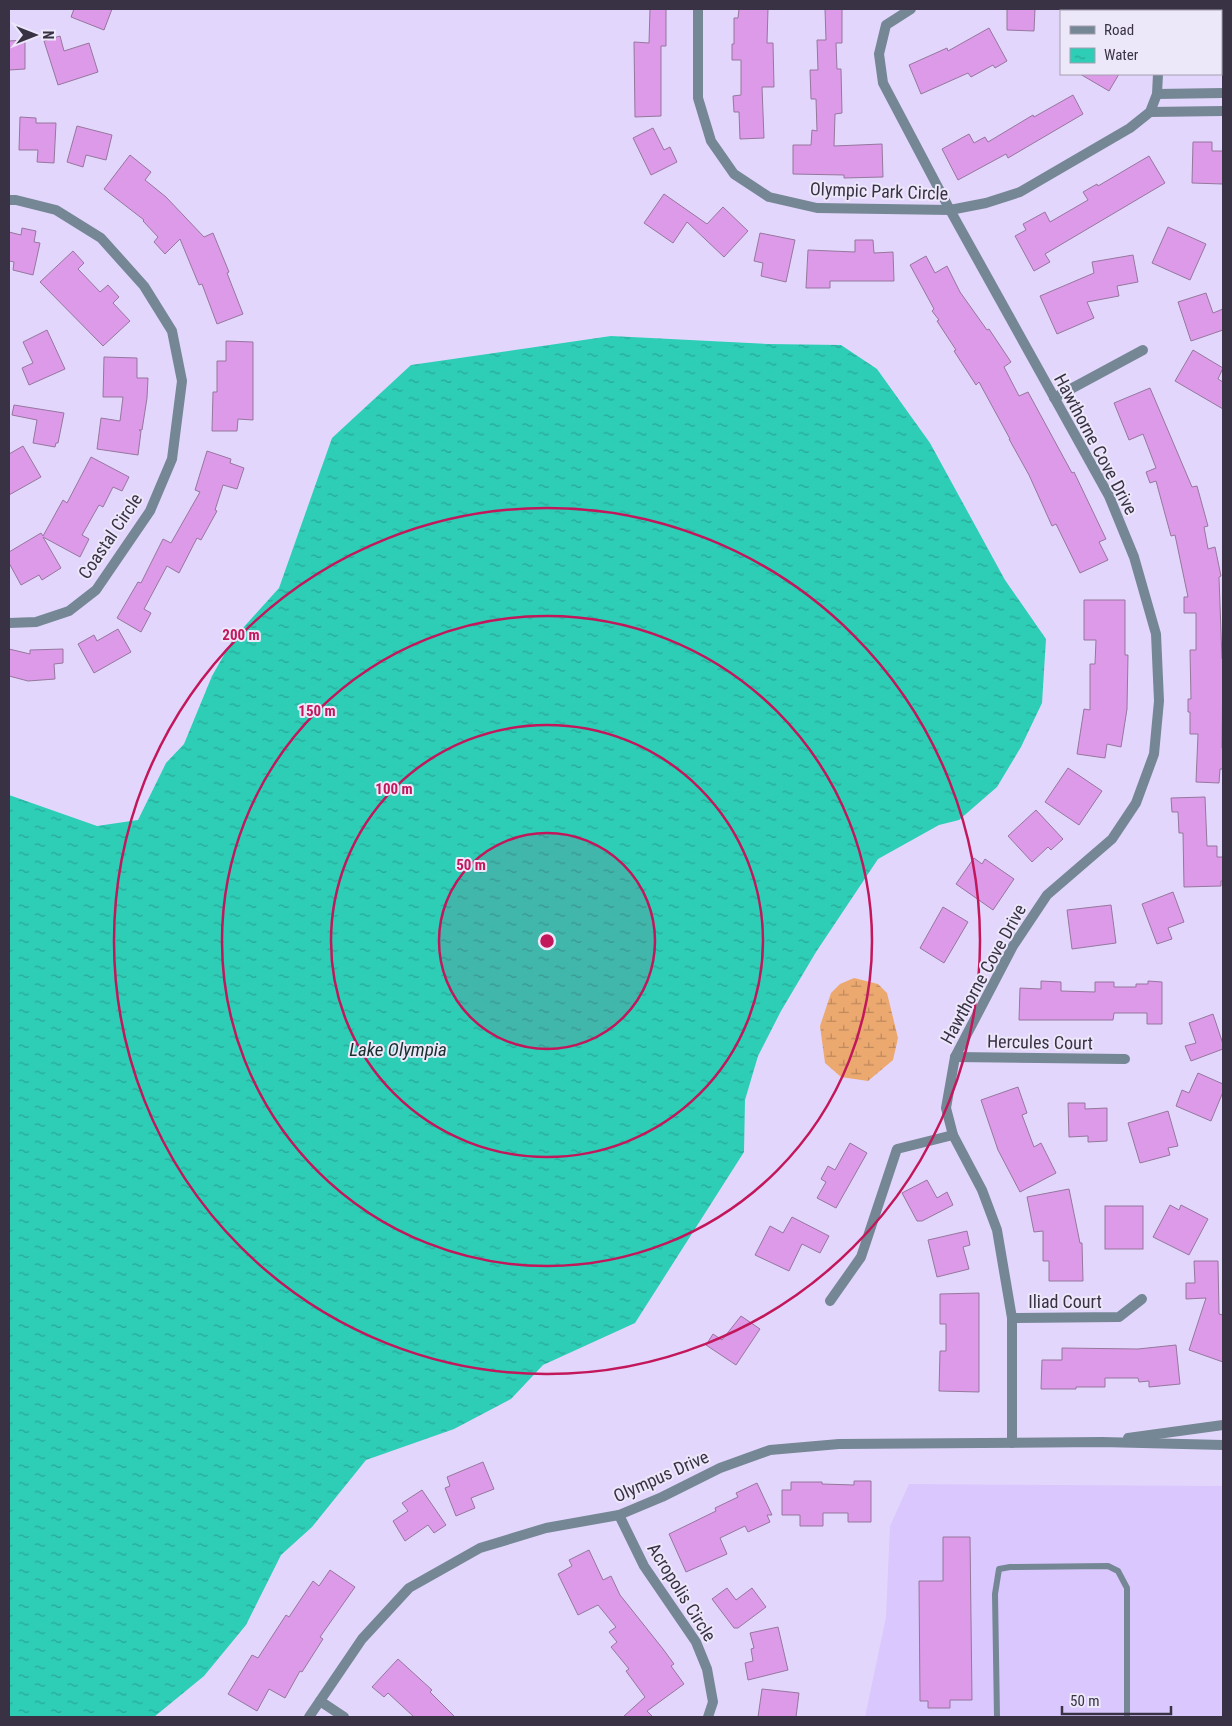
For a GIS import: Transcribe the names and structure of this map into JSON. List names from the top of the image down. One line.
{"streets":{"street":["Olympic Park Circle","Hawthorne Cove Drive","Coastal Circle","Hercules Court","Iliad Court","Olympus Drive","Acropolis Circle"]},"crossings":[["Olympic Park Circle","Hawthorne Cove Drive"],["Hawthorne Cove Drive","Hercules Court"],["Hawthorne Cove Drive","Iliad Court"],["Hawthorne Cove Drive","Olympus Drive"],["Olympus Drive","Acropolis Circle"]],"water":["Lake Olympia"],"legend":["Road","Water"],"scale_bar":"50 m","north":"right","rings":["200 m","150 m","100 m","50 m"]}
